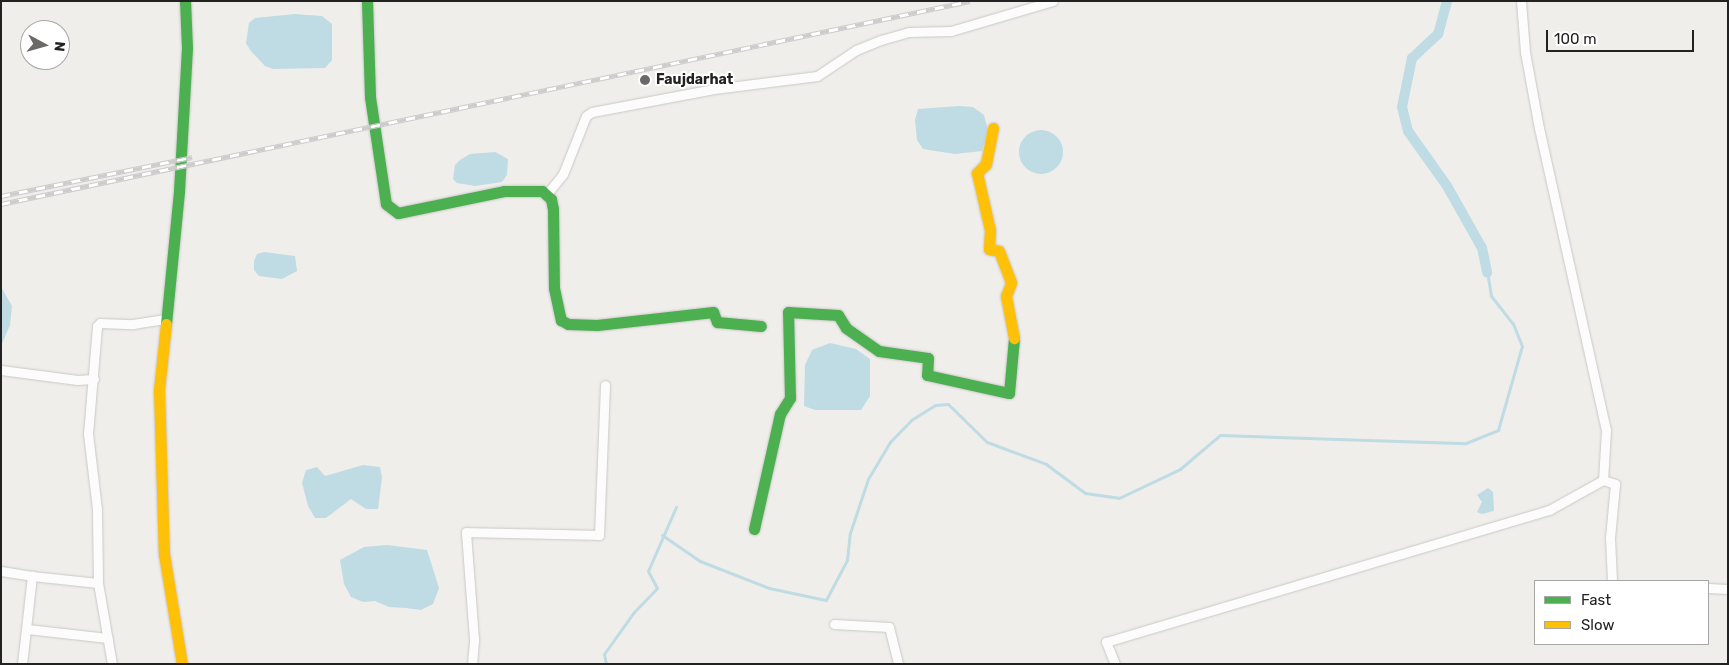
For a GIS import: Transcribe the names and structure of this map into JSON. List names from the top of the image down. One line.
{"places":["Faujdarhat"],"legend":["Fast","Slow"],"scale_bar":"100 m","north":"right"}
